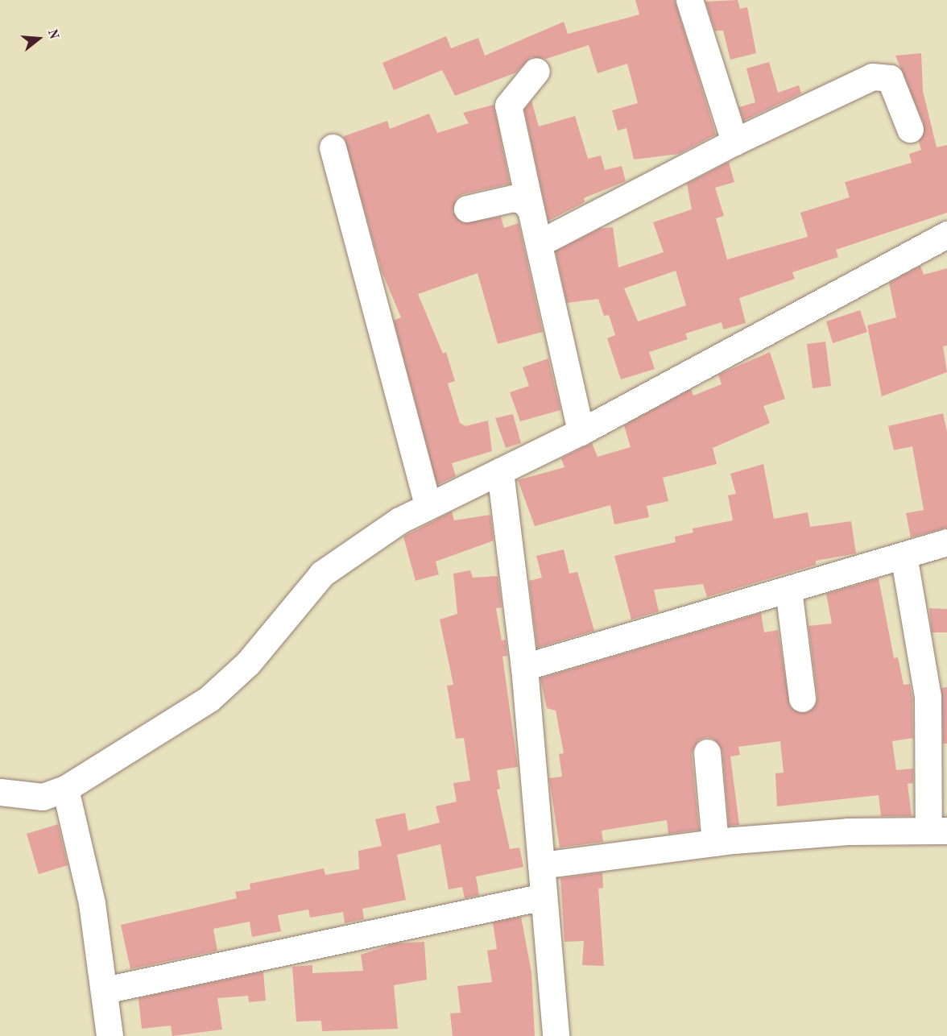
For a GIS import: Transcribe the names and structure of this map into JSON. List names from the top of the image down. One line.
{"north":"right"}
